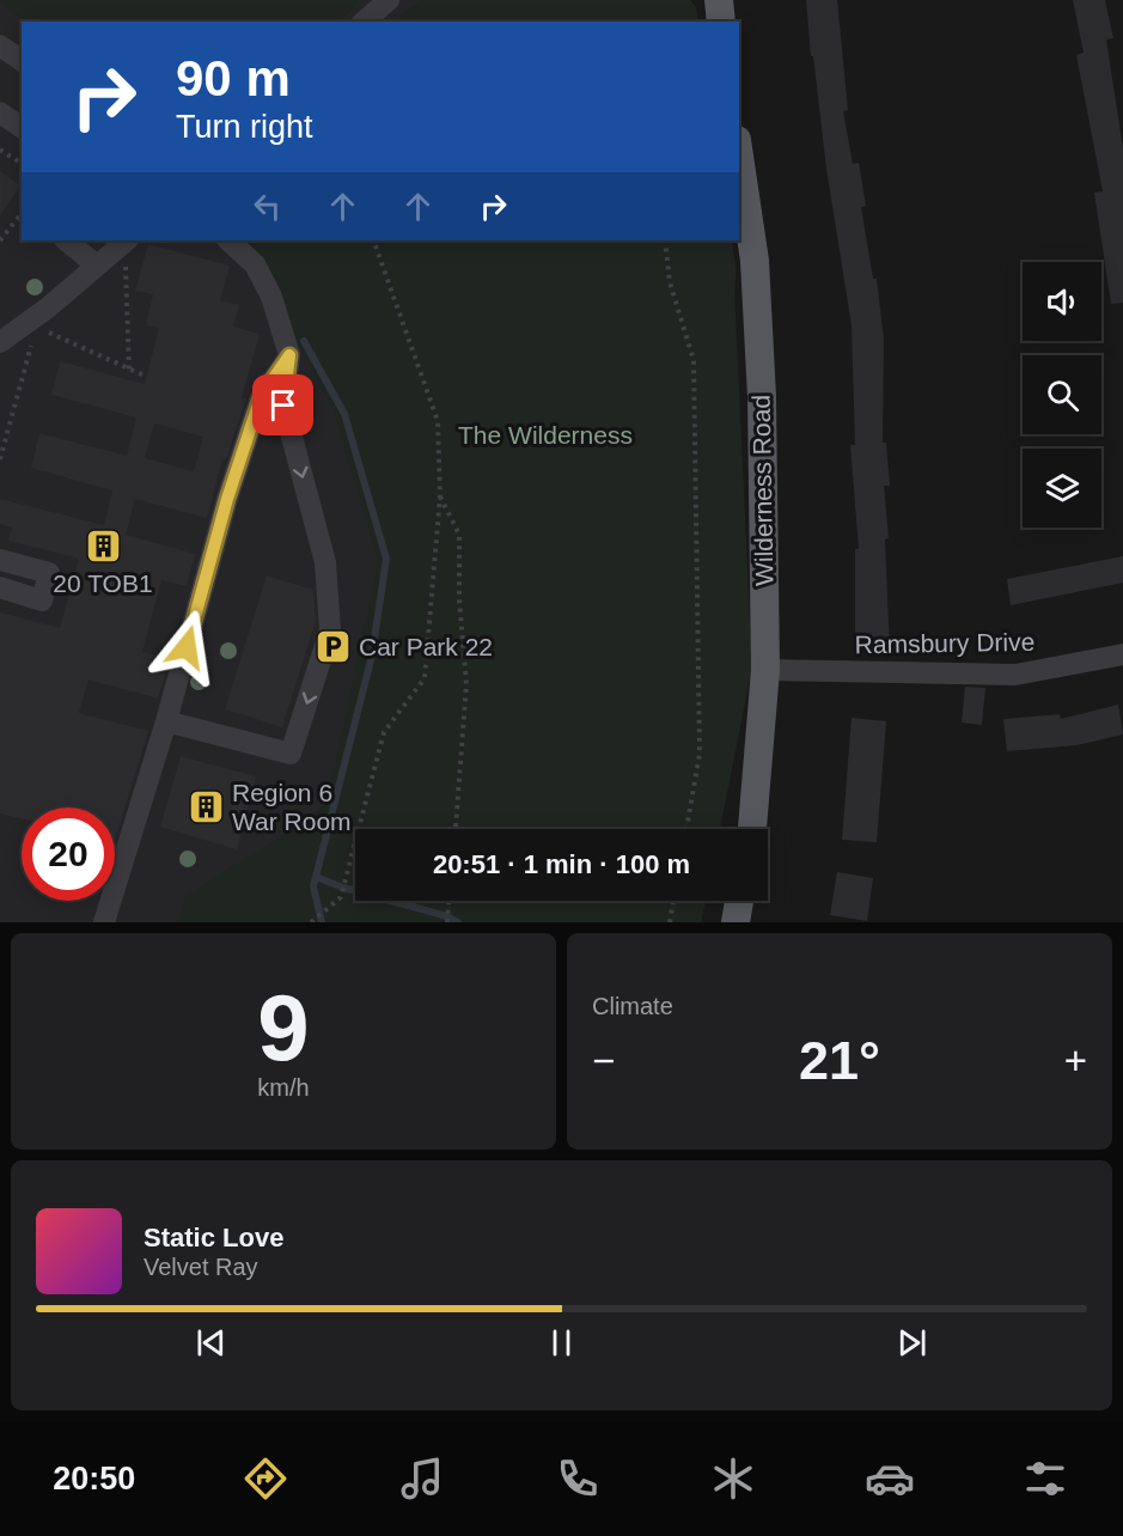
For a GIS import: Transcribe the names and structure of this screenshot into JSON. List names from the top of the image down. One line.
{"streets":{"main road":["Wilderness Road"],"street":["Ramsbury Drive"]},"crossings":[["Wilderness Road","Ramsbury Drive"]],"parks":["The Wilderness"],"places":{"building":["20 TOB1","Region 6 War Room"],"parking":["Car Park 22"]},"page":{"turn":["90 m","Turn right"],"limit":"20","trip":"20:51 · 1 min · 100 m","tile":[["9","km/h"],"Climate"],"heat":["−","21°","+"],"song":["Static Love","Velvet Ray"],"tabs":"20:50"}}
